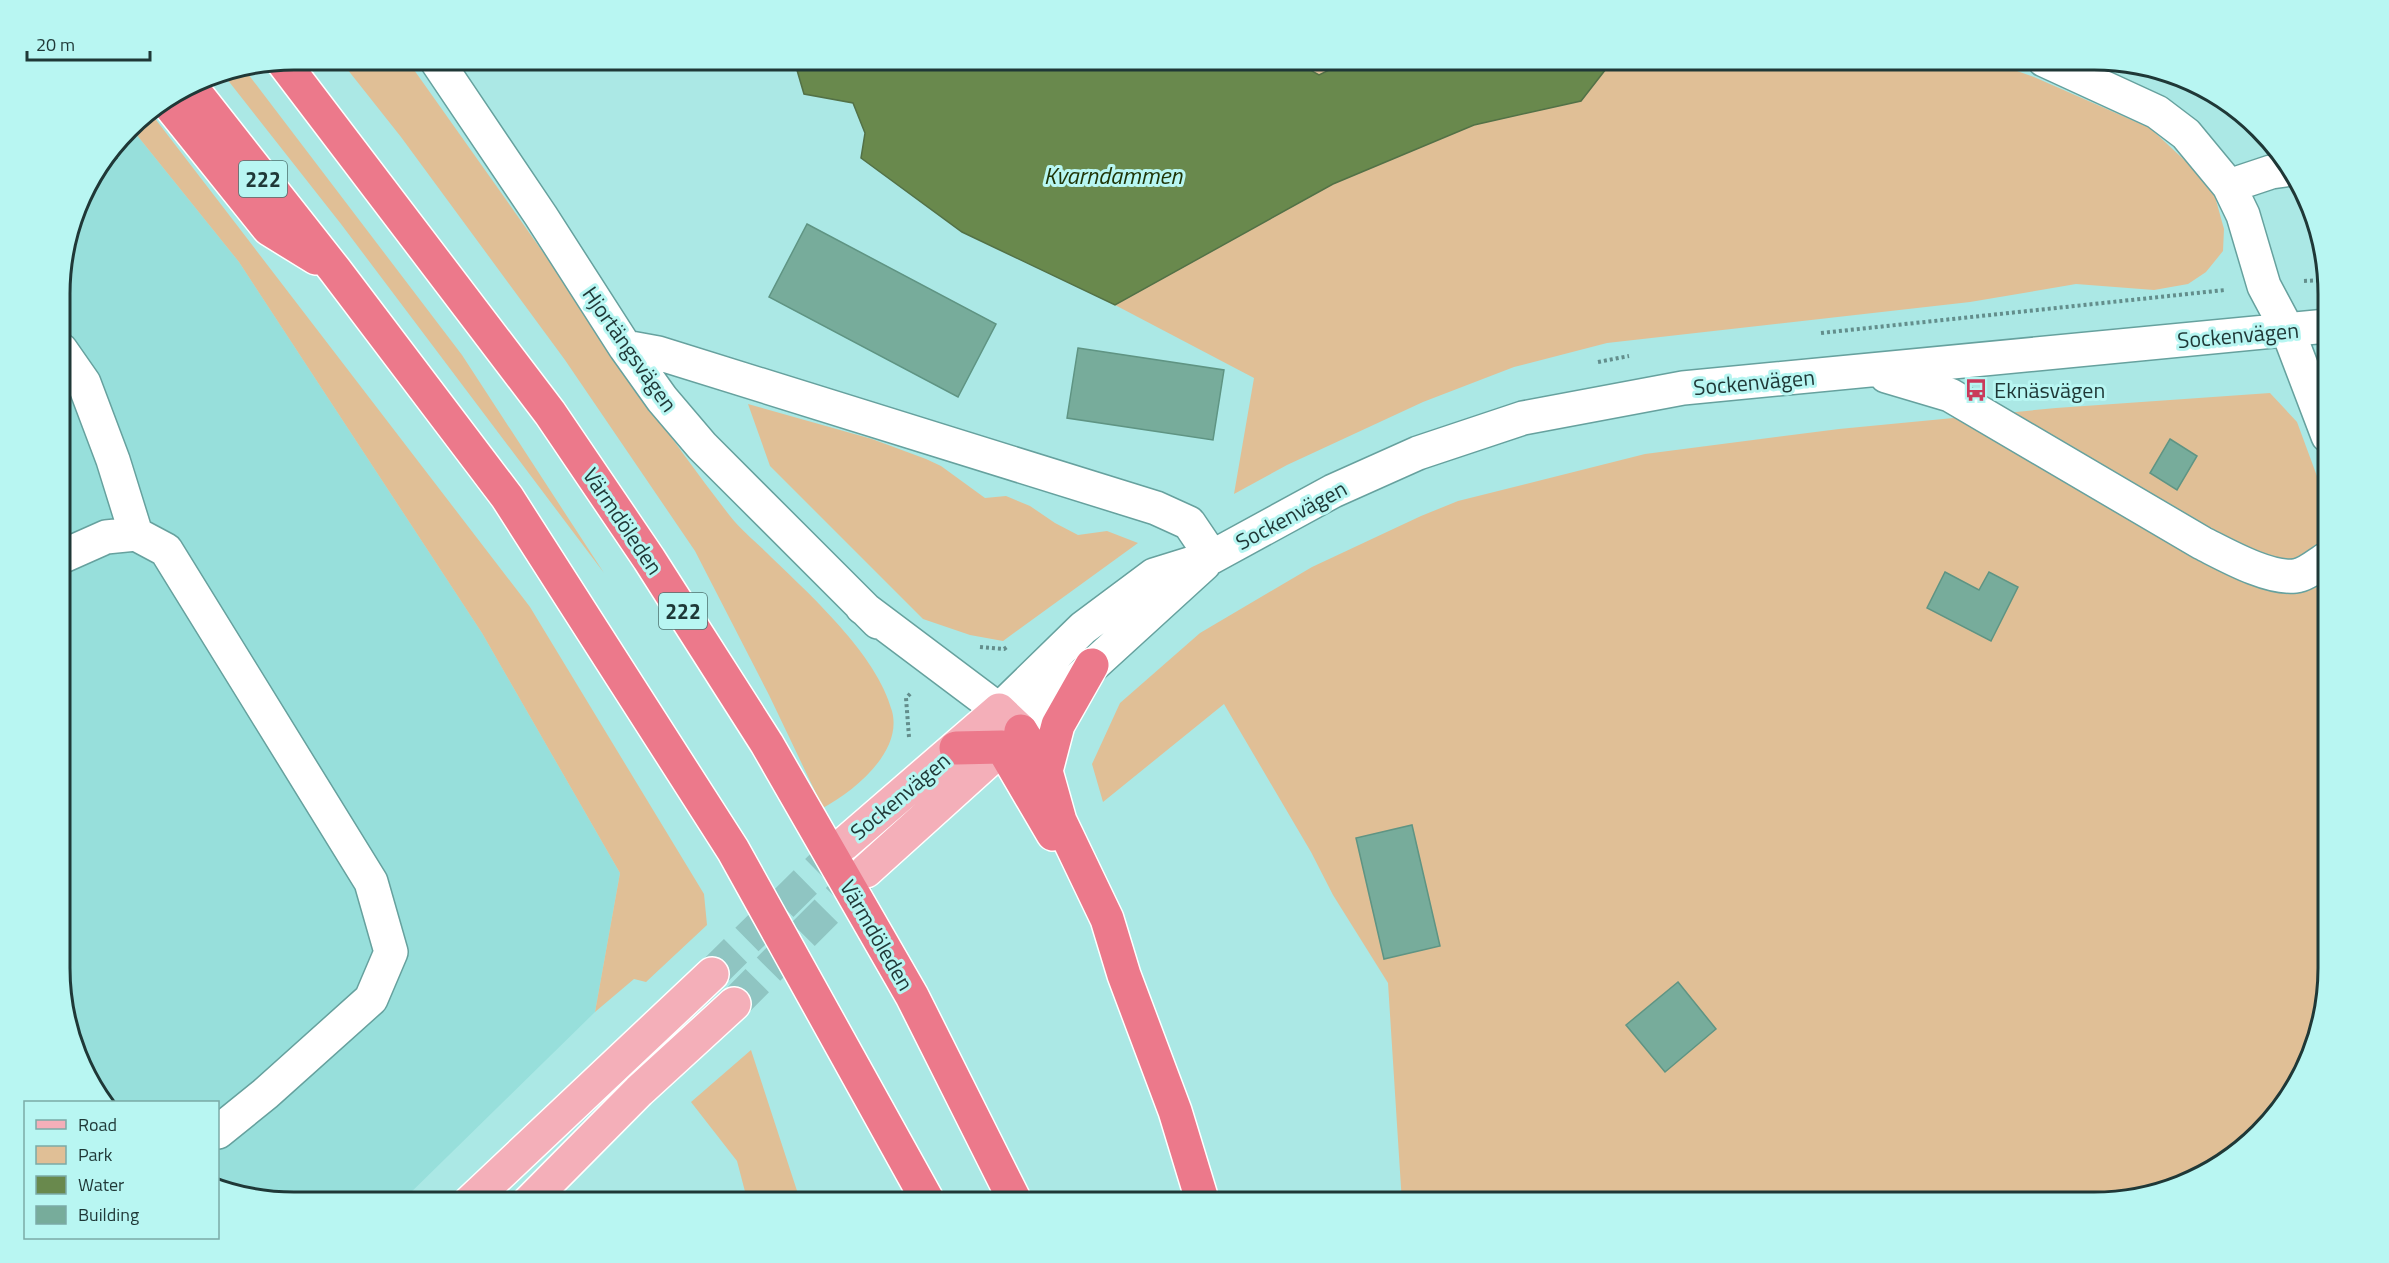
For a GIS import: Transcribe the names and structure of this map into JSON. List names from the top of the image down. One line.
{"streets":{"highway":["222","Värmdöleden"],"main road":["Sockenvägen"],"street":["Hjortängsvägen"]},"crossings":[["Sockenvägen","Hjortängsvägen"]],"water":["Kvarndammen"],"places":{"bus stop":["Eknäsvägen"]},"legend":["Road","Park","Water","Building"],"scale_bar":"20 m"}
